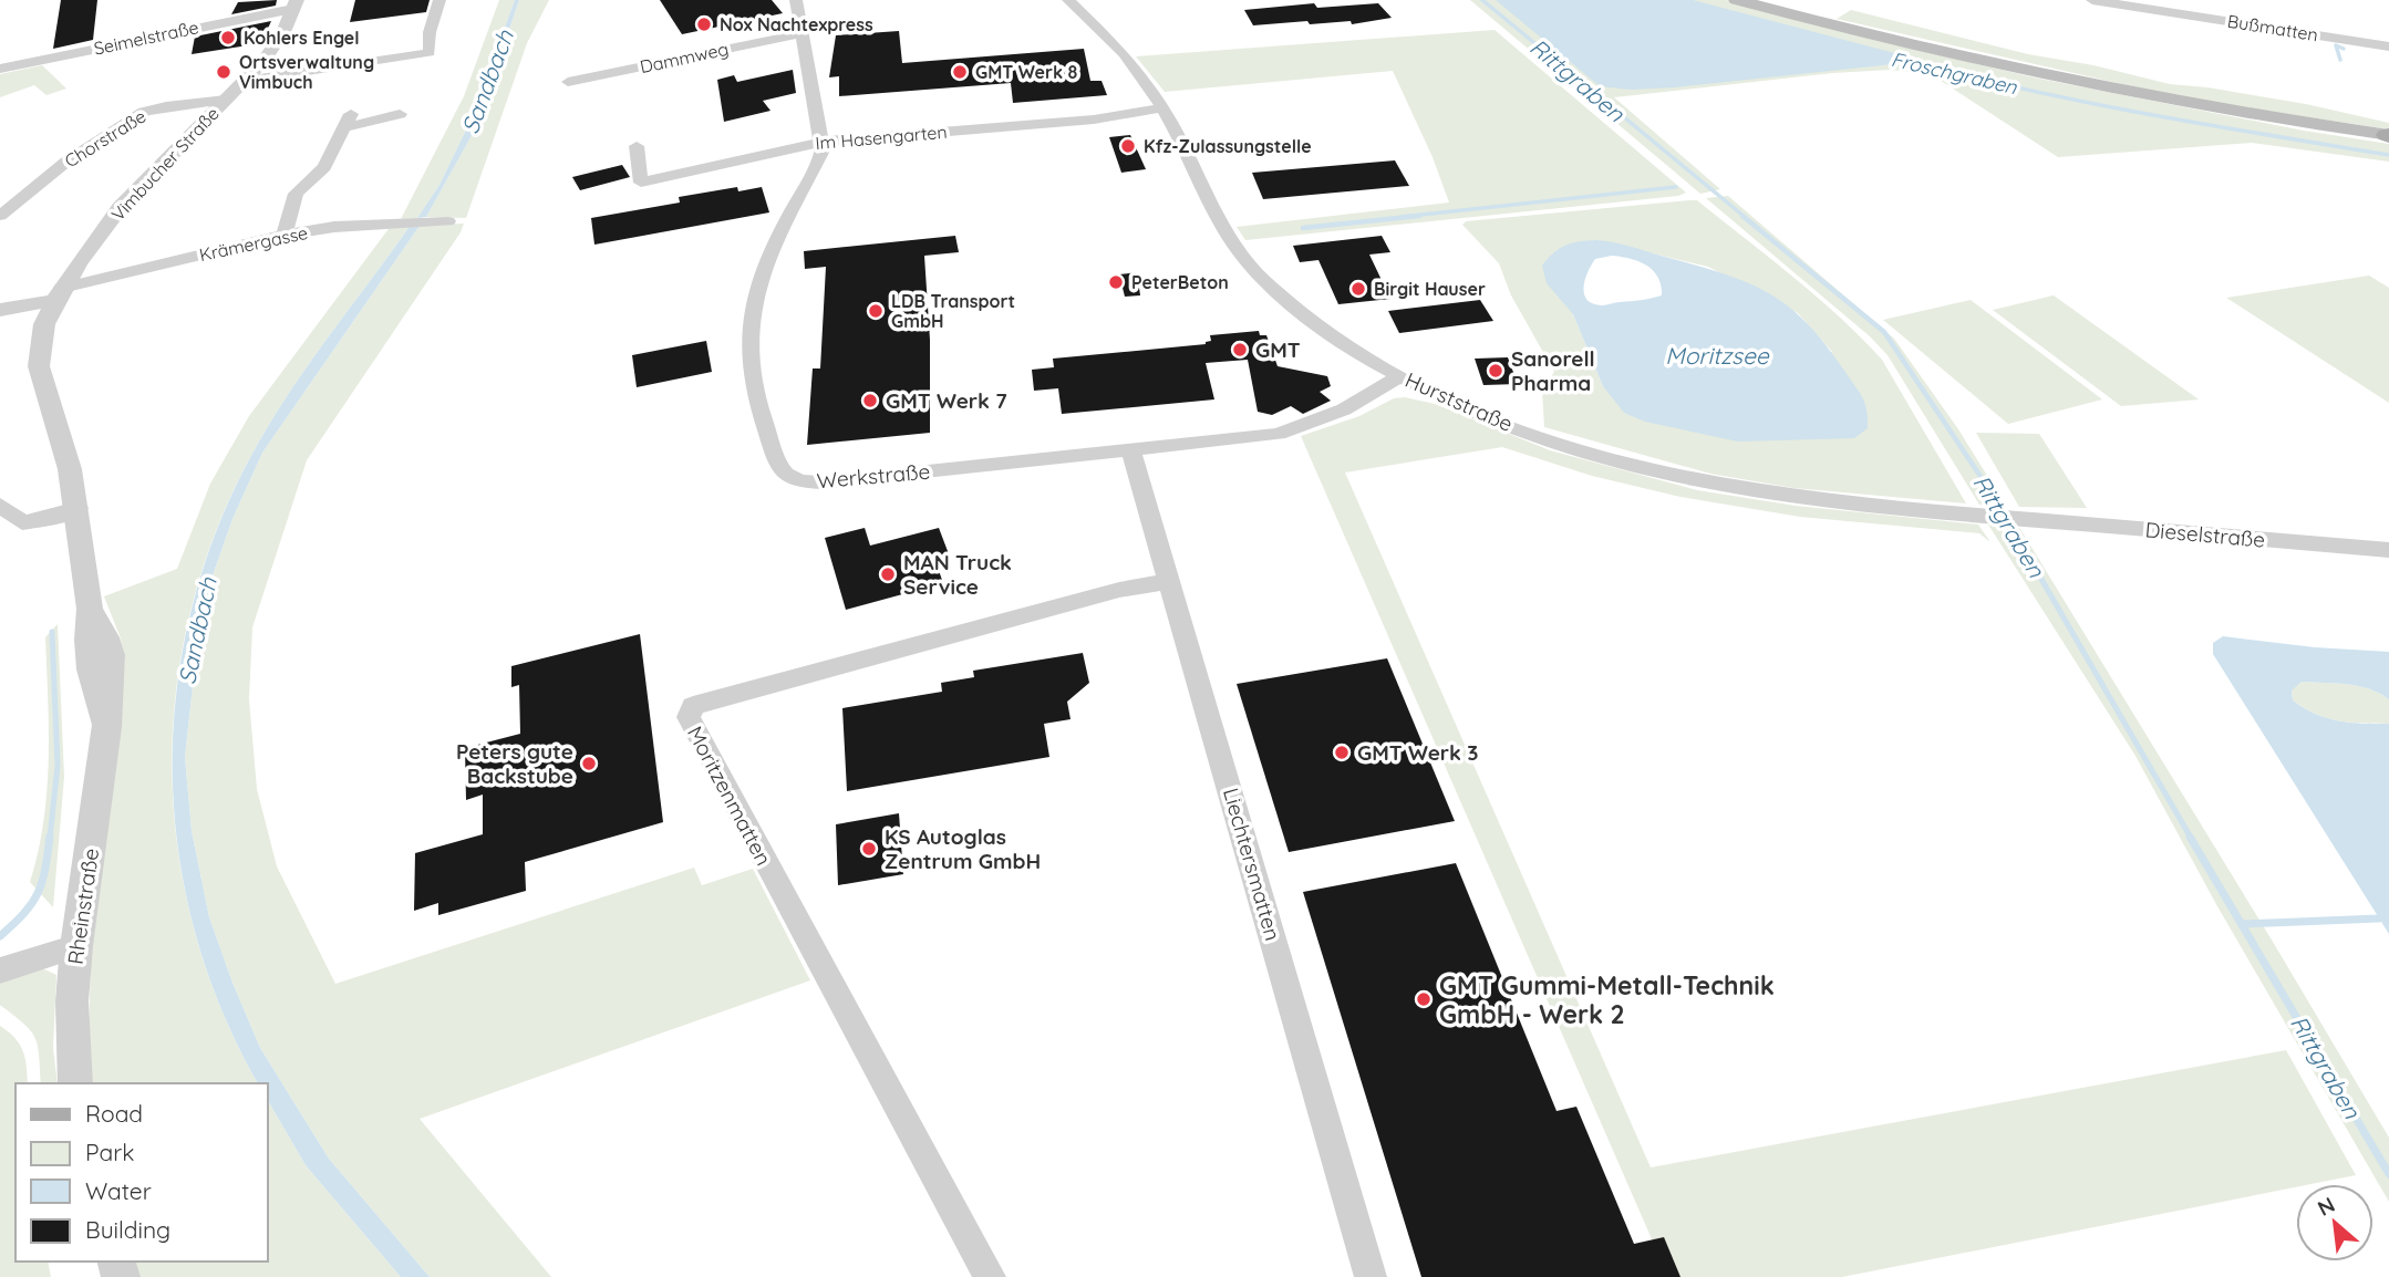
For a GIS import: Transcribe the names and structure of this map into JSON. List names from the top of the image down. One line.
{"streets":{"street":["Bußmatten","Seimelstraße","Dammweg","Im Hasengarten","Chorstraße","Vimbucher Straße","Krämergasse","Hurststraße","Werkstraße","Dieselstraße","Moritzenmatten","Liechtersmatten","Rheinstraße"]},"crossings":[["Seimelstraße","Vimbucher Straße"],["Dammweg","Werkstraße"],["Im Hasengarten","Hurststraße"],["Im Hasengarten","Werkstraße"],["Chorstraße","Vimbucher Straße"],["Vimbucher Straße","Krämergasse"],["Vimbucher Straße","Rheinstraße"],["Hurststraße","Werkstraße"],["Hurststraße","Dieselstraße"],["Werkstraße","Liechtersmatten"],["Moritzenmatten","Liechtersmatten"]],"water":["Froschgraben","Rittgraben","Sandbach","Moritzsee"],"places":["Nox Nachtexpress","Kohlers Engel","Ortsverwaltung Vimbuch","GMT Werk 8","Kfz-Zulassungstelle","PeterBeton","Birgit Hauser","LDB Transport GmbH","GMT","Sanorell Pharma","GMT Werk 7","MAN Truck Service","GMT Werk 3","Peters gute Backstube","KS Autoglas Zentrum GmbH","GMT Gummi-Metall-Technik GmbH - Werk 2"],"legend":["Road","Park","Water","Building"],"north":"top left"}
